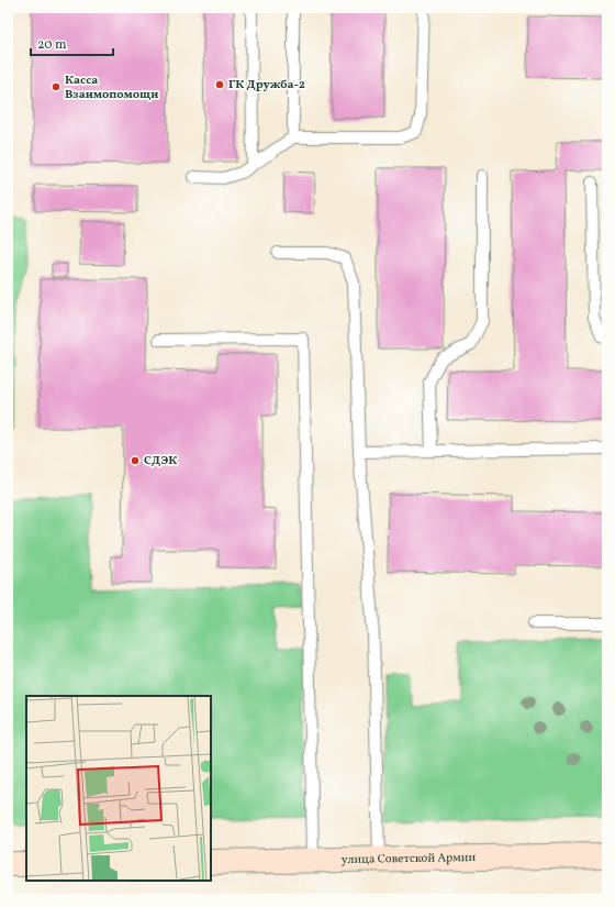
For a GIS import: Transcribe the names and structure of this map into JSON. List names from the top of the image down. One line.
{"streets":{"street":["улица Советской Армии"]},"places":["ГК Дружба-2","Касса Взаимопомощи","СДЭК"],"scale_bar":"20 m"}
